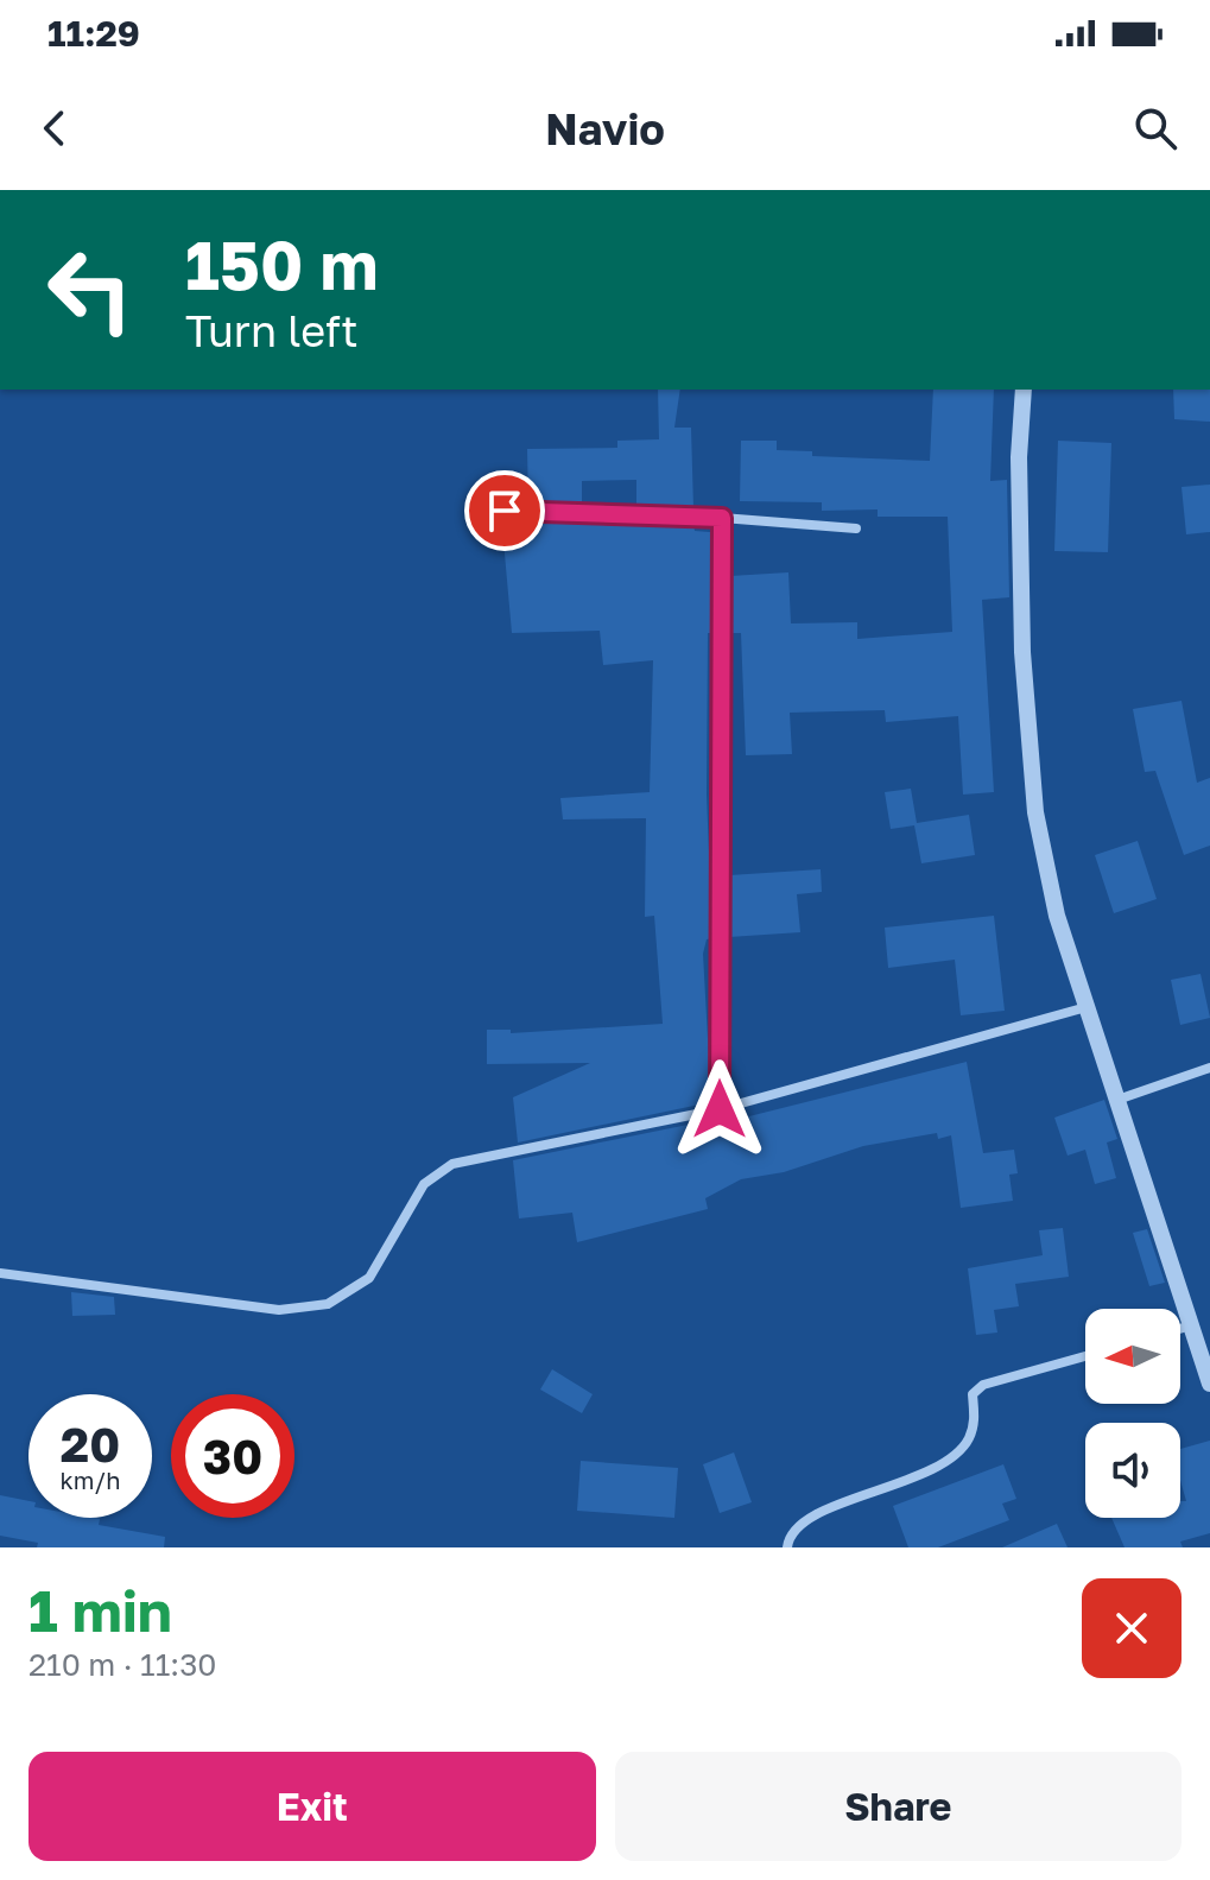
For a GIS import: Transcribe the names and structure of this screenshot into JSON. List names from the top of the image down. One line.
{"north":"left","page":{"status":"11:29","header":"Navio","turn":["150 m","Turn left"],"speed":"20 km/h","limit":"30","heading":["1 min","210 m · 11:30"],"buttons":["Exit","Share"]}}
